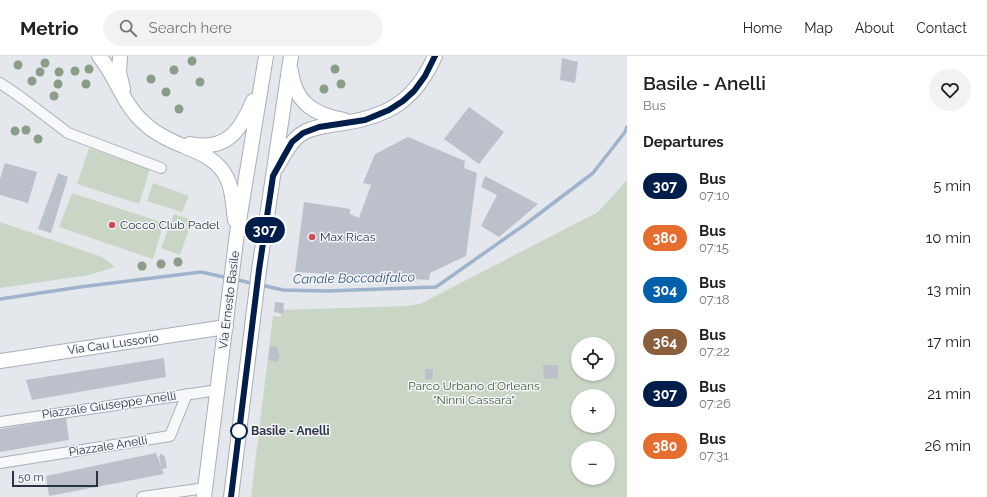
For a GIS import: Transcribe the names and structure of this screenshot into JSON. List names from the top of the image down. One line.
{"streets":{"street":["Via Ernesto Basile","Via Cau Lussorio","Piazzale Giuseppe Anelli","Piazzale Anelli"]},"crossings":[["Via Ernesto Basile","Via Cau Lussorio"],["Via Ernesto Basile","Piazzale Giuseppe Anelli"],["Piazzale Giuseppe Anelli","Piazzale Anelli"]],"water":["Canale Boccadifalco"],"parks":["Parco Urbano d'Orleans \"Ninni Cassarà\""],"places":["Cocco Club Padel","Max Ricas","Basile - Anelli"],"lines":["bus line 307"],"scale_bar":"50 m","page":{"header":"Metrio","search":"Search here","nav":["Home","Map","About","Contact"],"on_map":"307","heading":[["Basile - Anelli","Bus"],"Departures"],"list":[{"mark":"307","name":"Bus","note":"07:10","value":"5 min"},{"mark":"380","name":"Bus","note":"07:15","value":"10 min"},{"mark":"304","name":"Bus","note":"07:18","value":"13 min"},{"mark":"364","name":"Bus","note":"07:22","value":"17 min"},{"mark":"307","name":"Bus","note":"07:26","value":"21 min"},{"mark":"380","name":"Bus","note":"07:31","value":"26 min"}],"map_buttons":["+","−"],"scale":"50 m"}}
